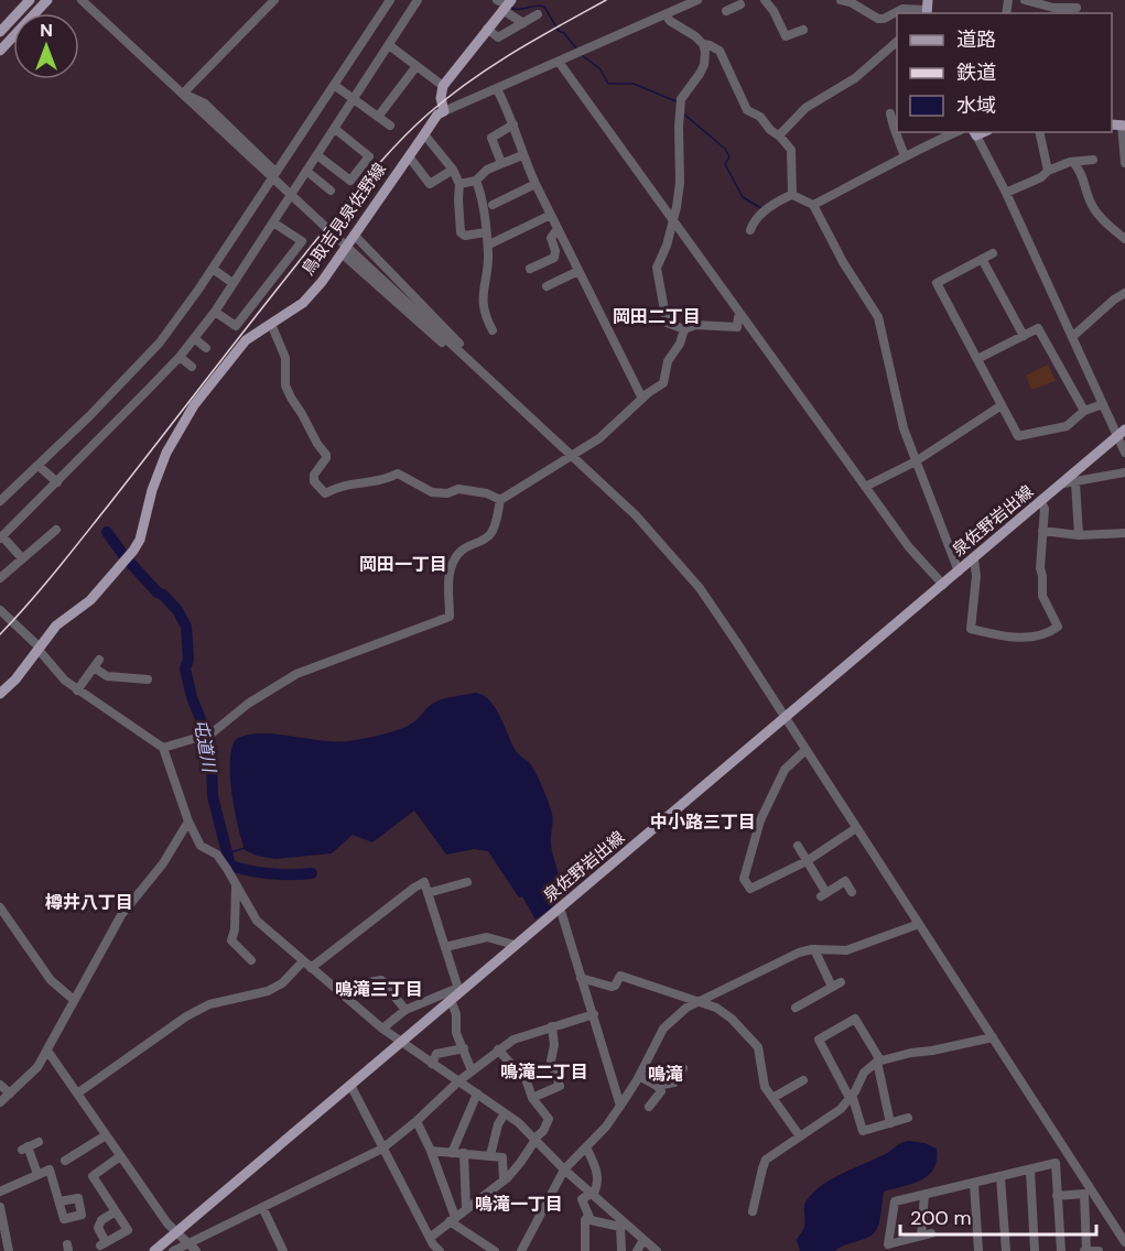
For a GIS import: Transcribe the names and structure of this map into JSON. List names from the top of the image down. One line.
{"streets":{"main road":["鳥取吉見泉佐野線","泉佐野岩出線"]},"districts":["岡田二丁目","岡田一丁目","中小路三丁目","樽井八丁目","鳴滝三丁目","鳴滝二丁目","鳴滝","鳴滝一丁目"],"water":["屯道川"],"legend":["道路","鉄道","水域"],"scale_bar":"200 m","north":"top"}
